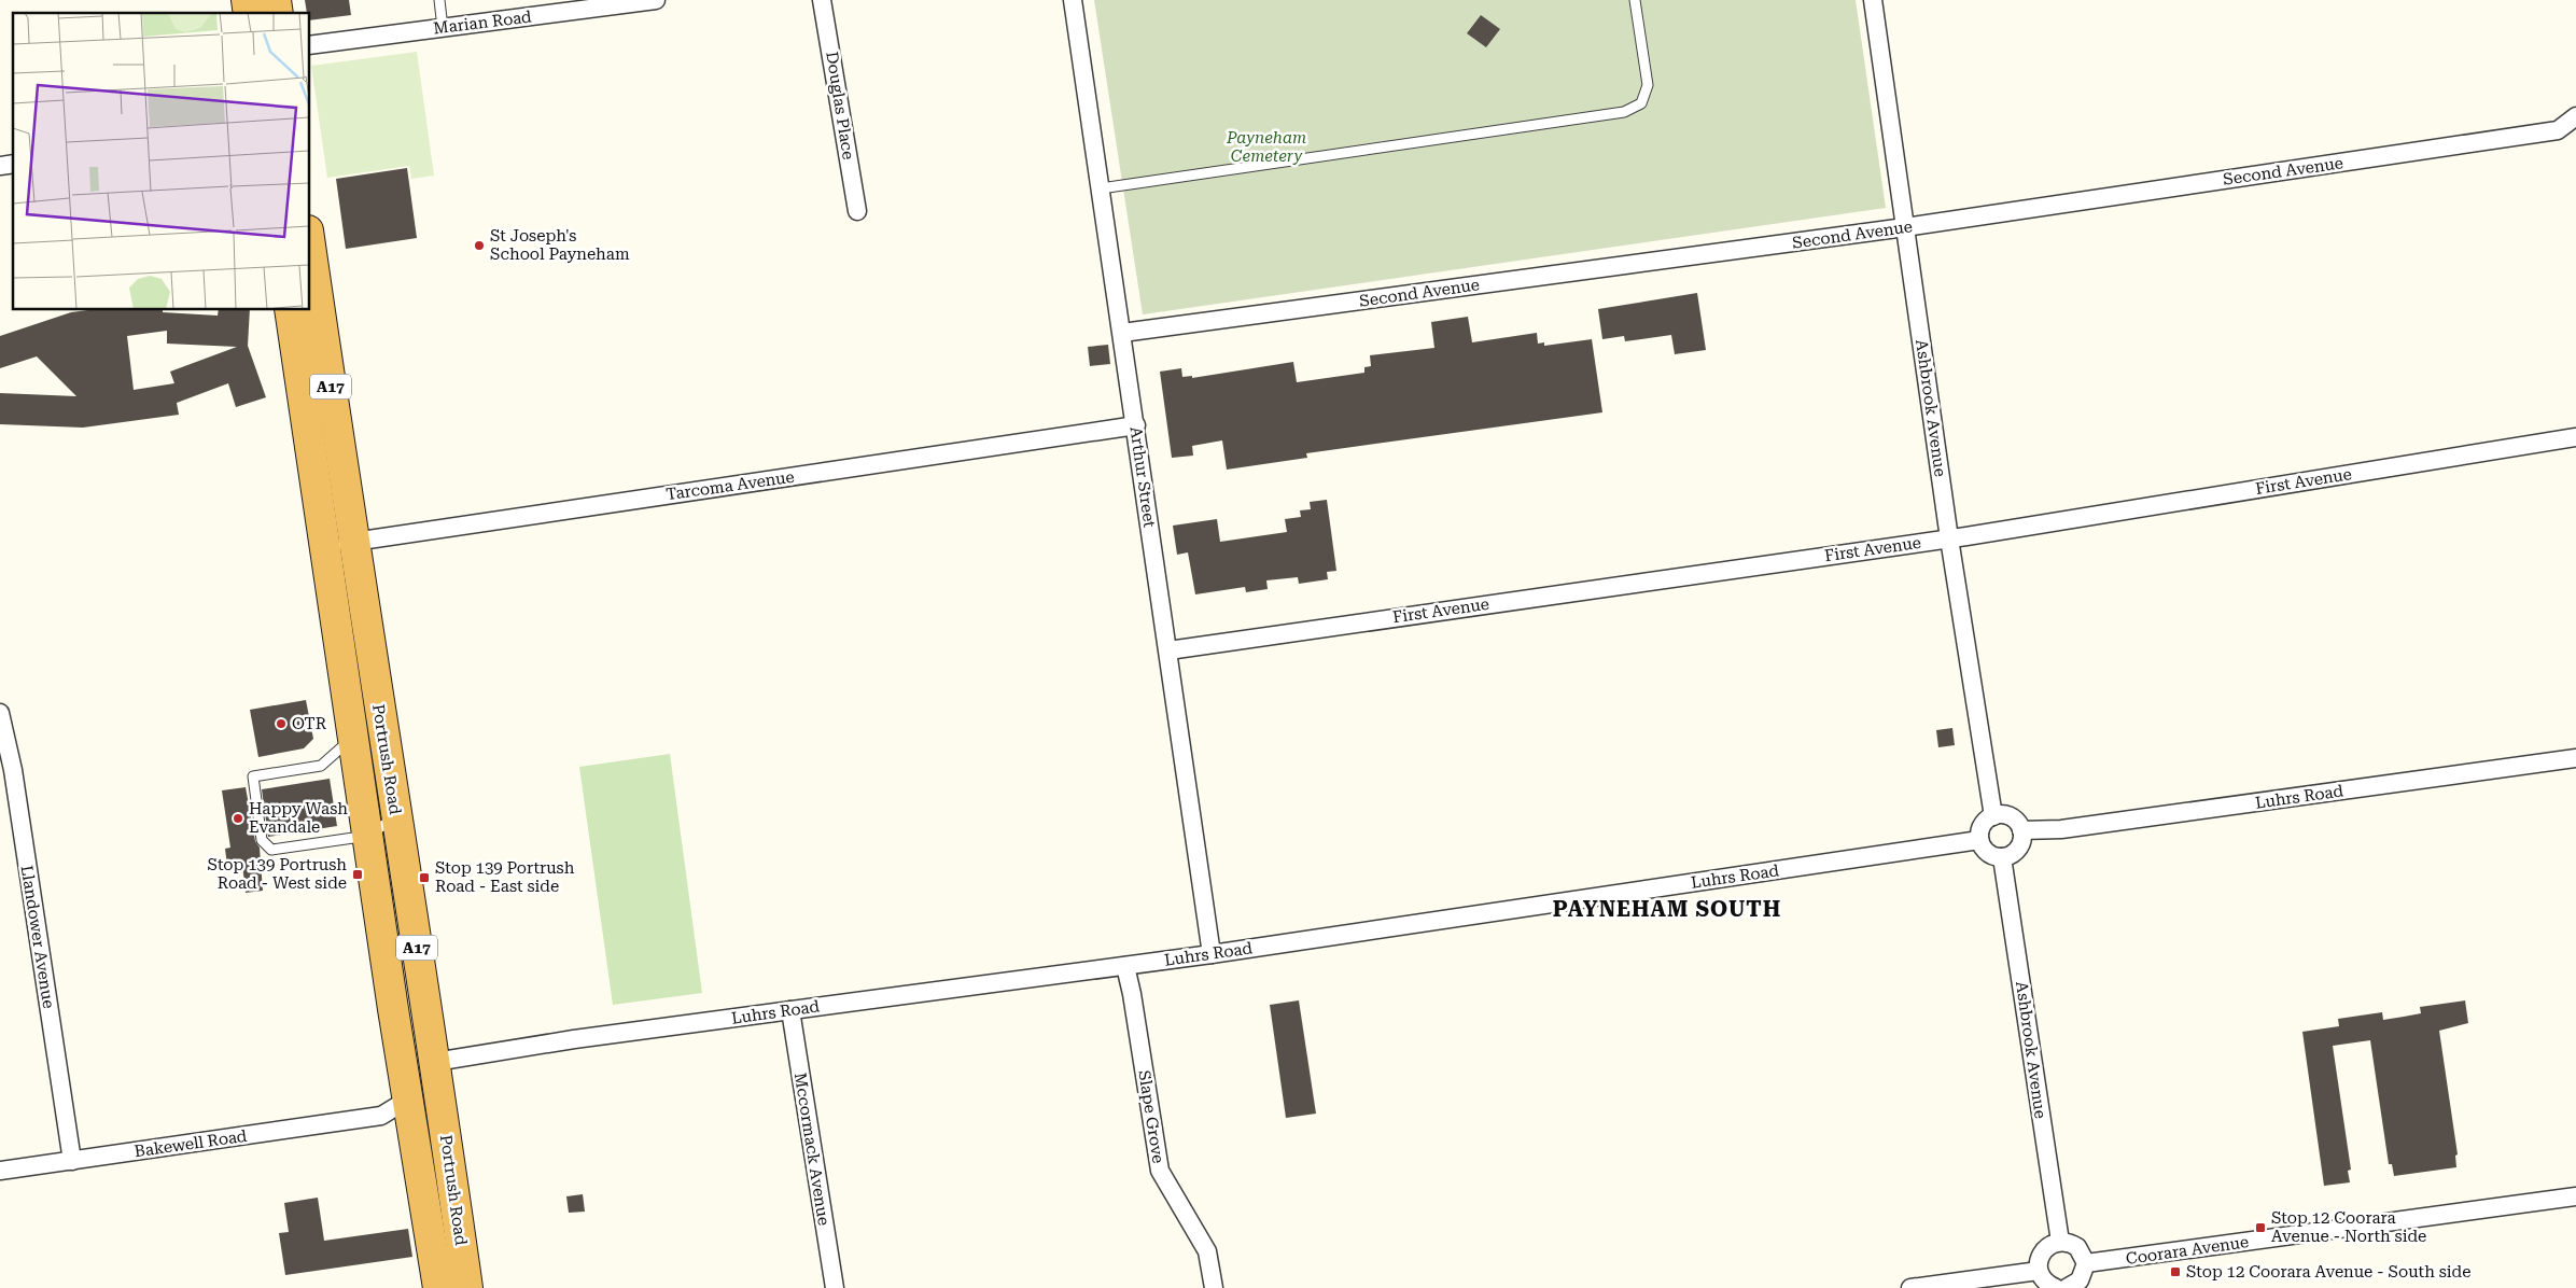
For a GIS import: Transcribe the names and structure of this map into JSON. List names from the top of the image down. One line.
{"streets":{"highway":["A17","Portrush Road"],"street":["Marian Road","Douglas Place","Second Avenue","Ashbrook Avenue","Arthur Street","First Avenue","Tarcoma Avenue","Luhrs Road","Llandower Avenue","Slape Grove","Bakewell Road","Mccormack Avenue","Coorara Avenue"]},"crossings":[["Second Avenue","Ashbrook Avenue"],["Second Avenue","Arthur Street"],["Ashbrook Avenue","First Avenue"],["Ashbrook Avenue","Luhrs Road"],["Arthur Street","First Avenue"],["Arthur Street","Tarcoma Avenue"],["Arthur Street","Luhrs Road"],["Tarcoma Avenue","Portrush Road"],["Portrush Road","Luhrs Road"],["Portrush Road","Bakewell Road"],["Luhrs Road","Slape Grove"],["Luhrs Road","Mccormack Avenue"],["Llandower Avenue","Bakewell Road"]],"districts":["PAYNEHAM SOUTH"],"parks":["Payneham Cemetery"],"places":{"other":["St Joseph's School Payneham","OTR","Happy Wash Evandale"],"transit":["Stop 139 Portrush Road - West side","Stop 139 Portrush Road - East side","Stop 12 Coorara Avenue - North side","Stop 12 Coorara Avenue - South side"]}}
